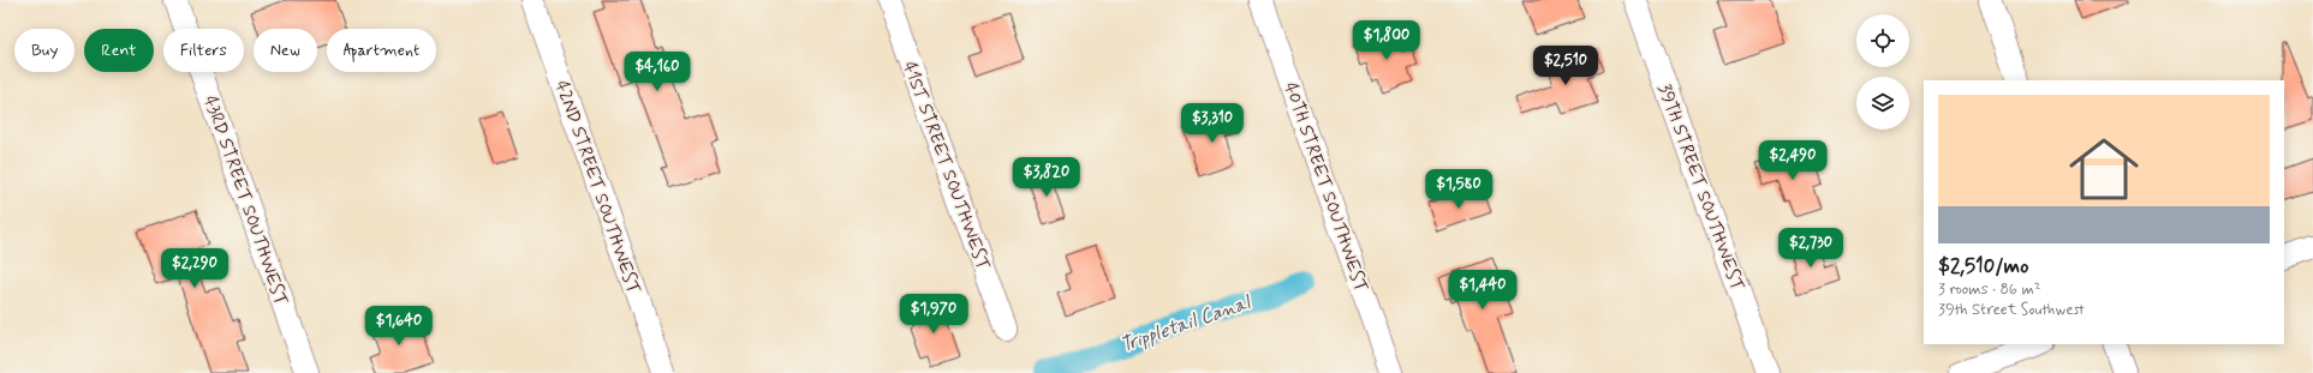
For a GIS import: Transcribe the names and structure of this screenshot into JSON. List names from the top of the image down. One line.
{"streets":{"street":["41ST STREET SOUTHWEST","42ND STREET SOUTHWEST","40TH STREET SOUTHWEST","39TH STREET SOUTHWEST","43RD STREET SOUTHWEST"]},"water":["Trippletail Canal"],"page":{"price":["$1,800","$2,510","$4,160","$3,310","$2,490","$3,820","$1,580","$2,730","$2,290","$1,440","$1,970","$1,640"],"chip":["Buy","Rent","Filters","New","Apartment"],"list":[{"name":"$2,510/mo","note":"3 rooms · 86 m² · 39th Street Southwest"}]}}
